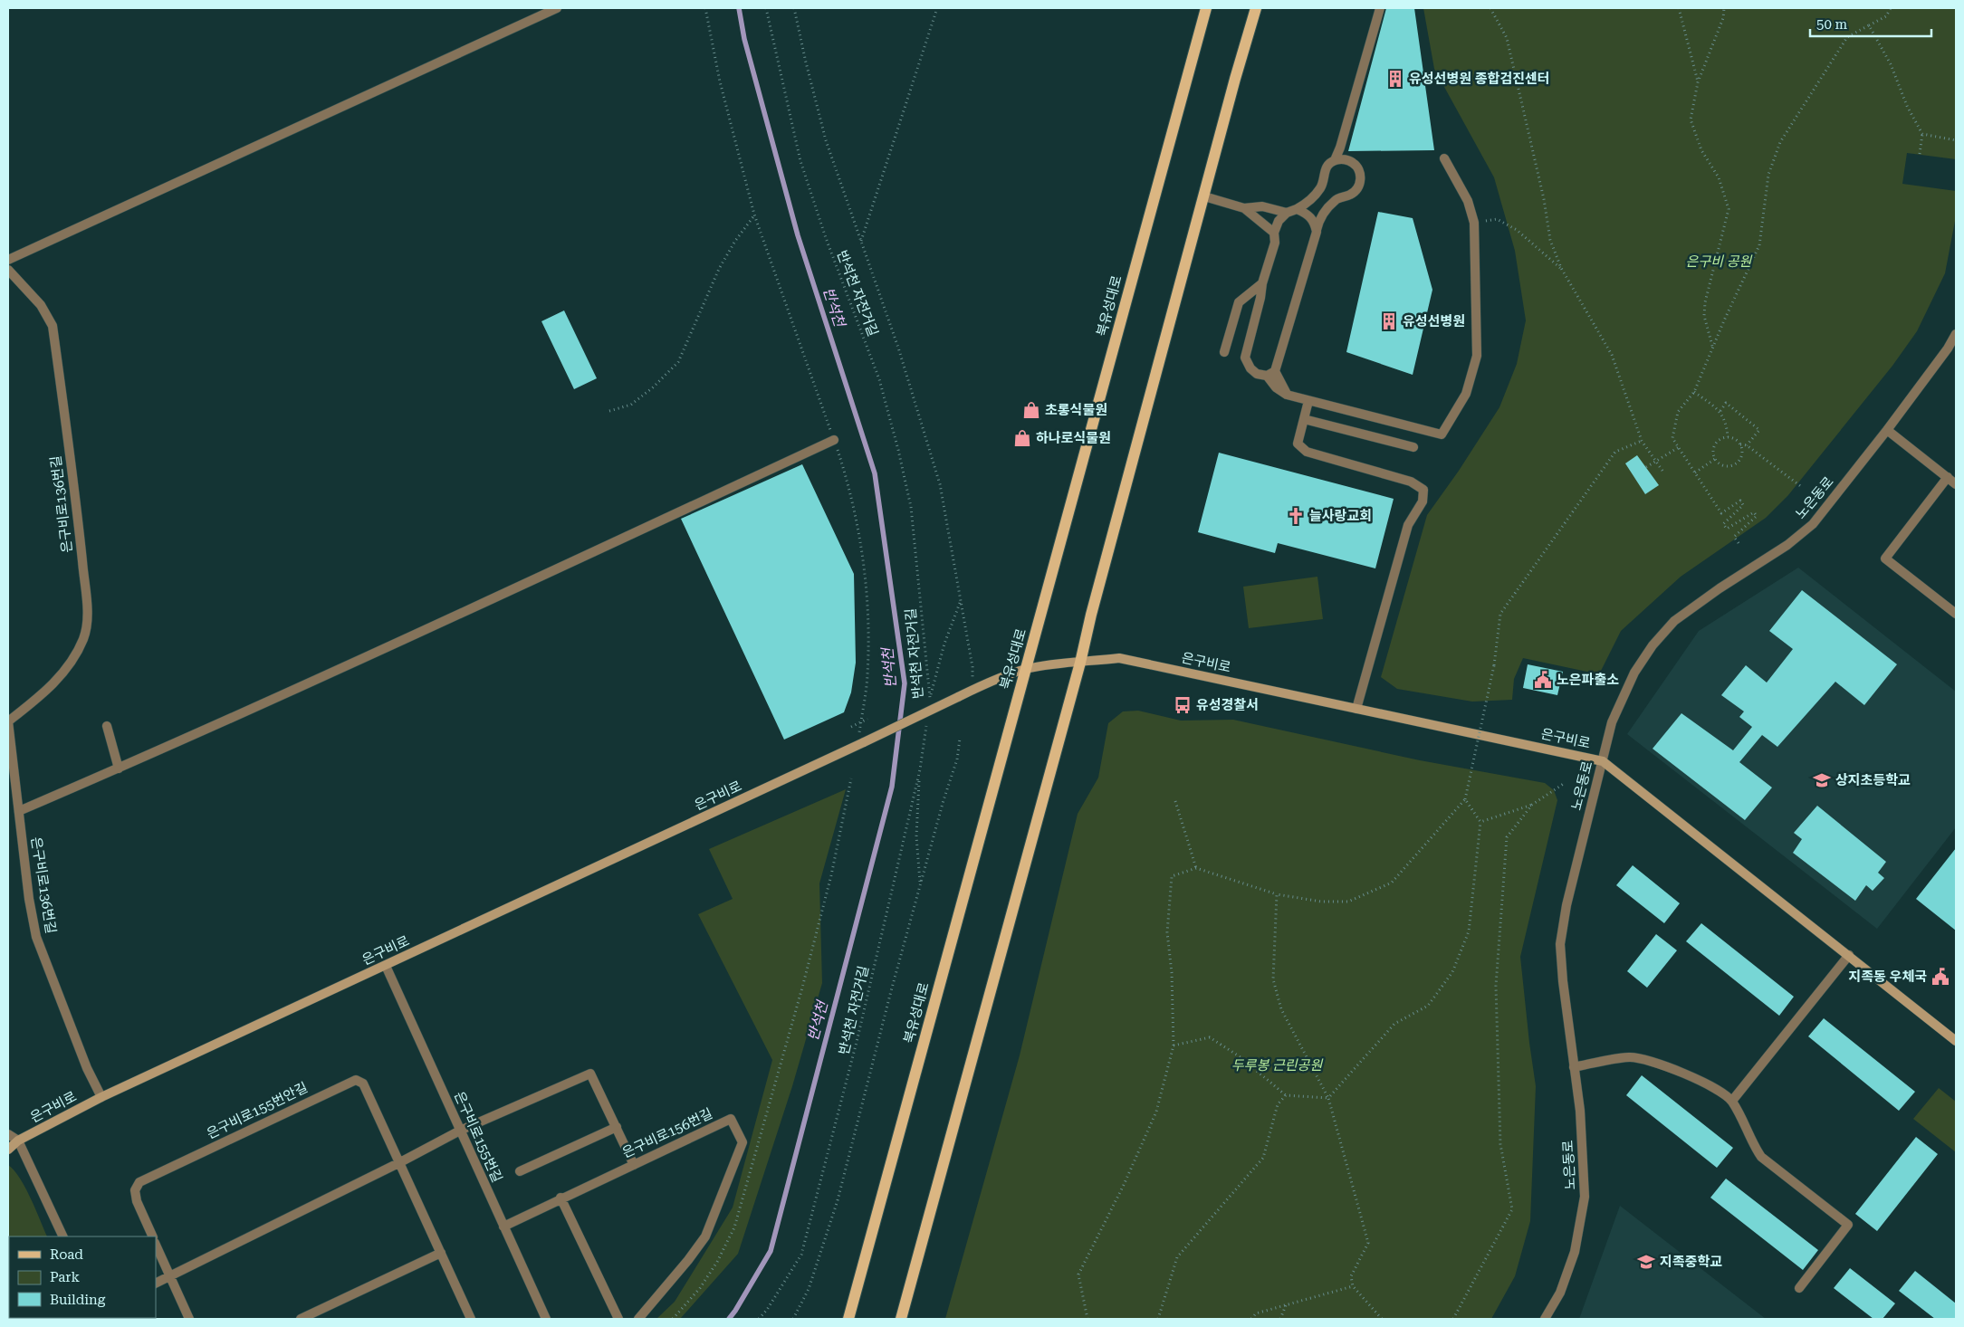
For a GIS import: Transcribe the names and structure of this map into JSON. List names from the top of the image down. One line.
{"streets":{"main road":["북유성대로"],"street":["노은동로","은구비로136번길","은구비로","은구비로155번안길","은구비로156번길","은구비로155번길"],"path":["반석천 자전거길"]},"crossings":[["북유성대로","은구비로"],["노은동로","은구비로"],["은구비로136번길","은구비로"],["은구비로","은구비로155번길"],["은구비로156번길","은구비로155번길"]],"water":["반석천"],"parks":["은구비 공원","두루봉 근린공원"],"places":{"building":["유성선병원 종합검진센터","유성선병원"],"shop":["초롱식물원","하나로식물원"],"church":["늘사랑교회"],"public building":["노은파출소","지족동 우체국"],"bus stop":["유성경찰서"],"school or university":["상지초등학교","지족중학교"]},"legend":["Road","Park","Building"],"scale_bar":"50 m"}
